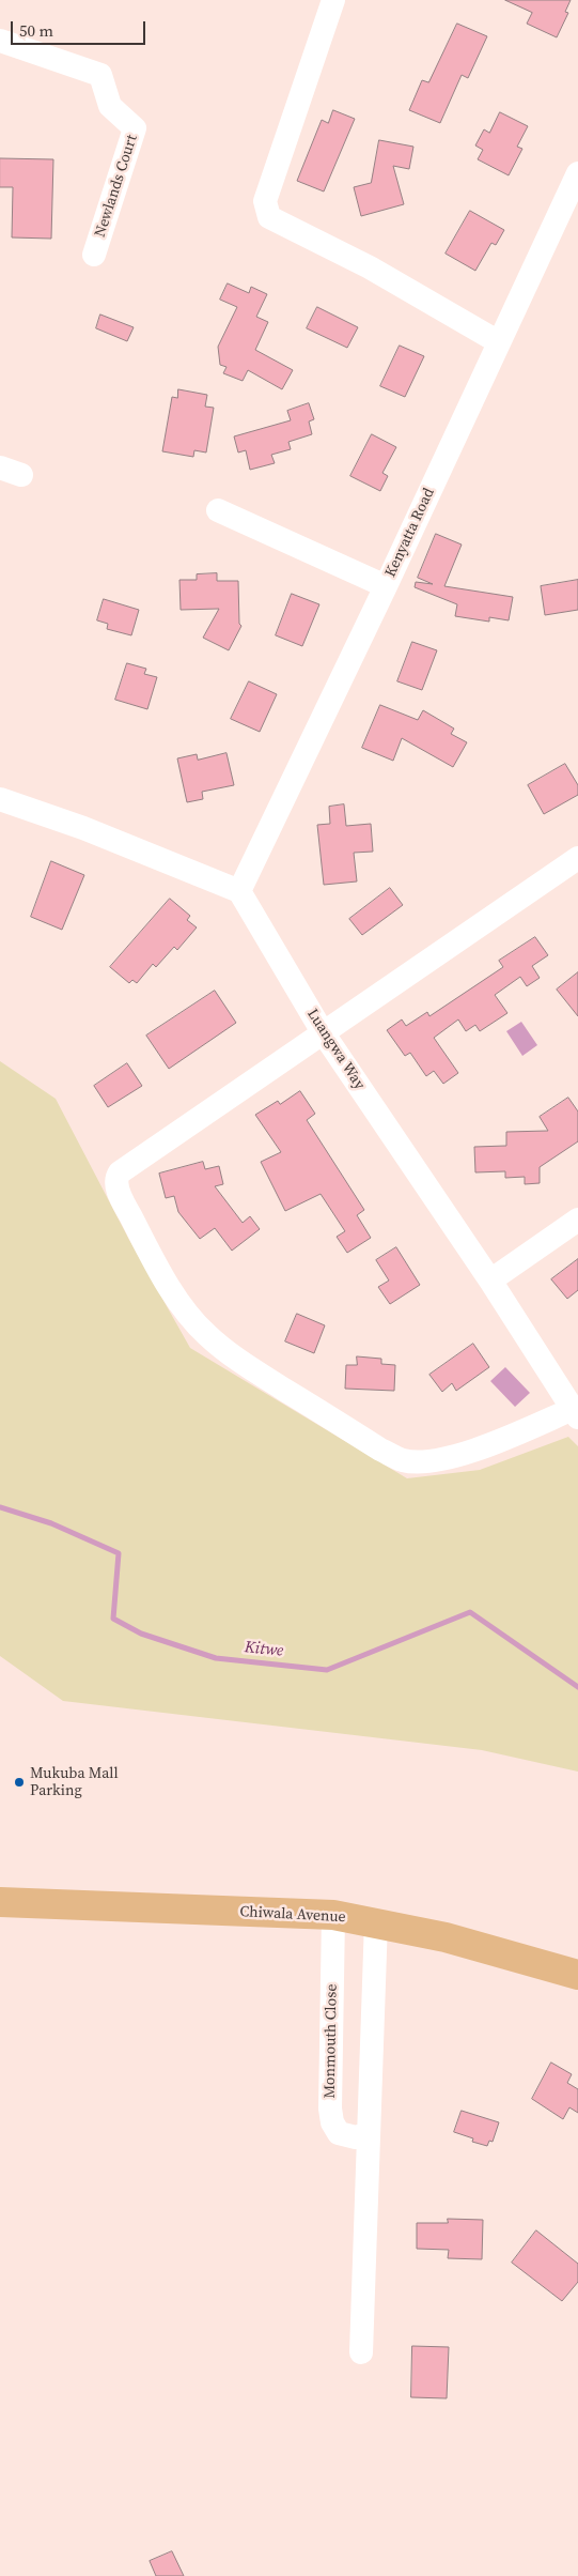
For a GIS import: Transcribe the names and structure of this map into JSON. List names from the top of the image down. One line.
{"streets":{"main road":["Chiwala Avenue"],"street":["Newlands Court","Kenyatta Road","Luangwa Way","Monmouth Close"]},"crossings":[["Kenyatta Road","Luangwa Way"],["Chiwala Avenue","Monmouth Close"]],"water":["Kitwe"],"places":["Mukuba Mall Parking"],"scale_bar":"50 m"}
